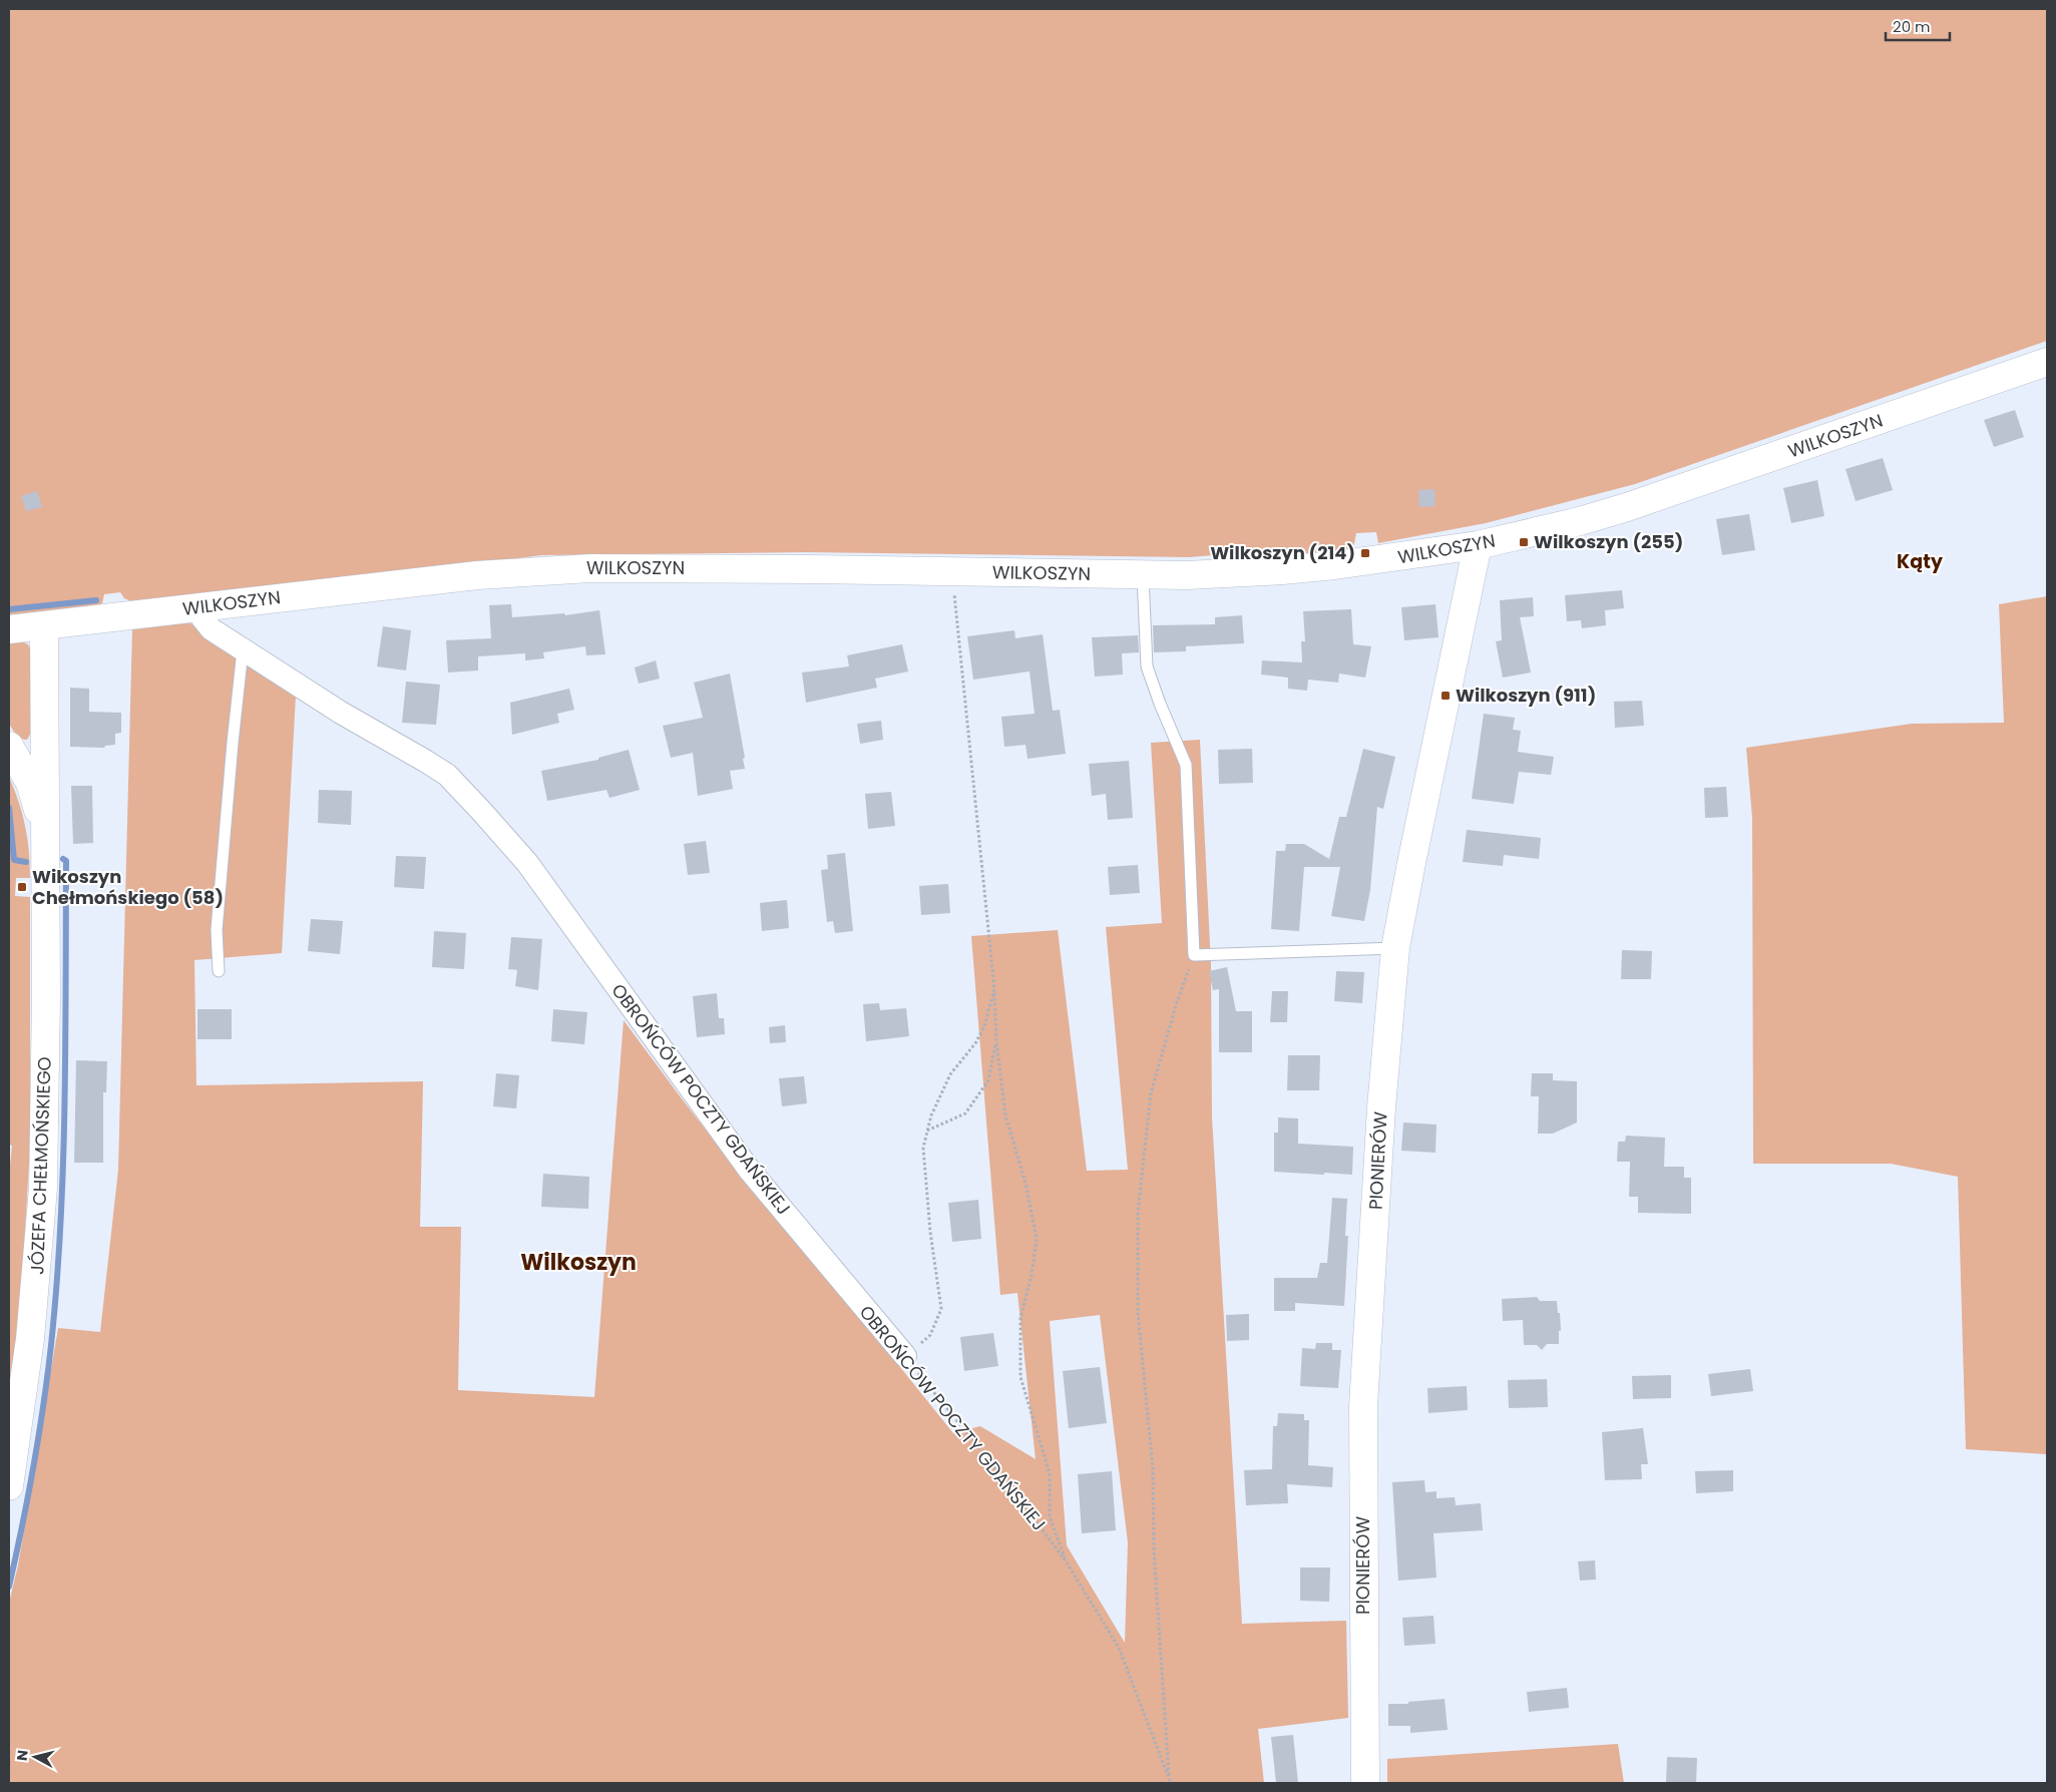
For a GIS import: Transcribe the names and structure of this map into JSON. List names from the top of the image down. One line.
{"streets":{"street":["WILKOSZYN","OBROŃCÓW POCZTY GDAŃSKIEJ","PIONIERÓW","JÓZEFA CHEŁMOŃSKIEGO"]},"crossings":[["WILKOSZYN","OBROŃCÓW POCZTY GDAŃSKIEJ"],["WILKOSZYN","PIONIERÓW"],["WILKOSZYN","JÓZEFA CHEŁMOŃSKIEGO"]],"districts":["Kąty","Wilkoszyn"],"places":{"transit":["Wilkoszyn (255)","Wilkoszyn (214)","Wilkoszyn (911)","Wikoszyn Chełmońskiego (58)"]},"scale_bar":"20 m","north":"left"}
